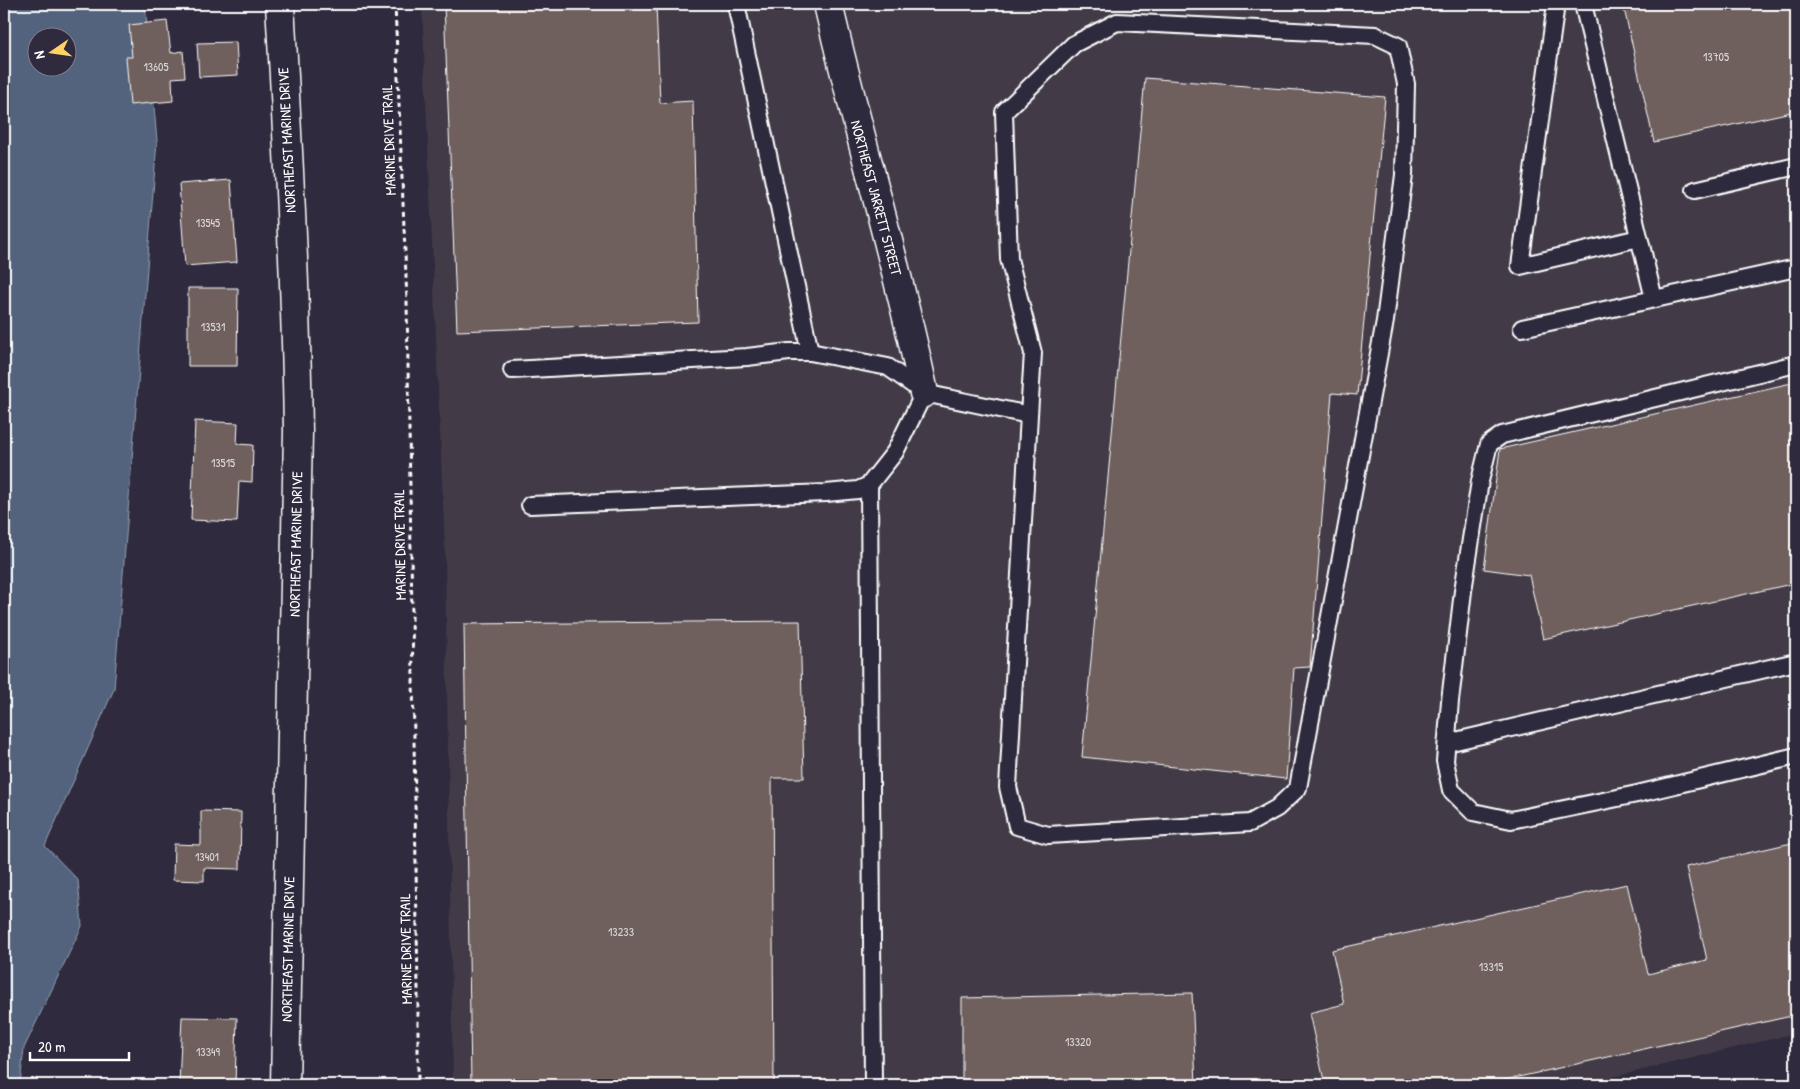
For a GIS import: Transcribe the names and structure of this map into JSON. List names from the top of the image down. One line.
{"streets":{"main road":["NORTHEAST MARINE DRIVE","NORTHEAST JARRETT STREET"],"path":["MARINE DRIVE TRAIL"]},"house_numbers":["13705","13605","13545","13531","13515","13401","13233","13315","13320","13349"],"scale_bar":"20 m","north":"left"}
